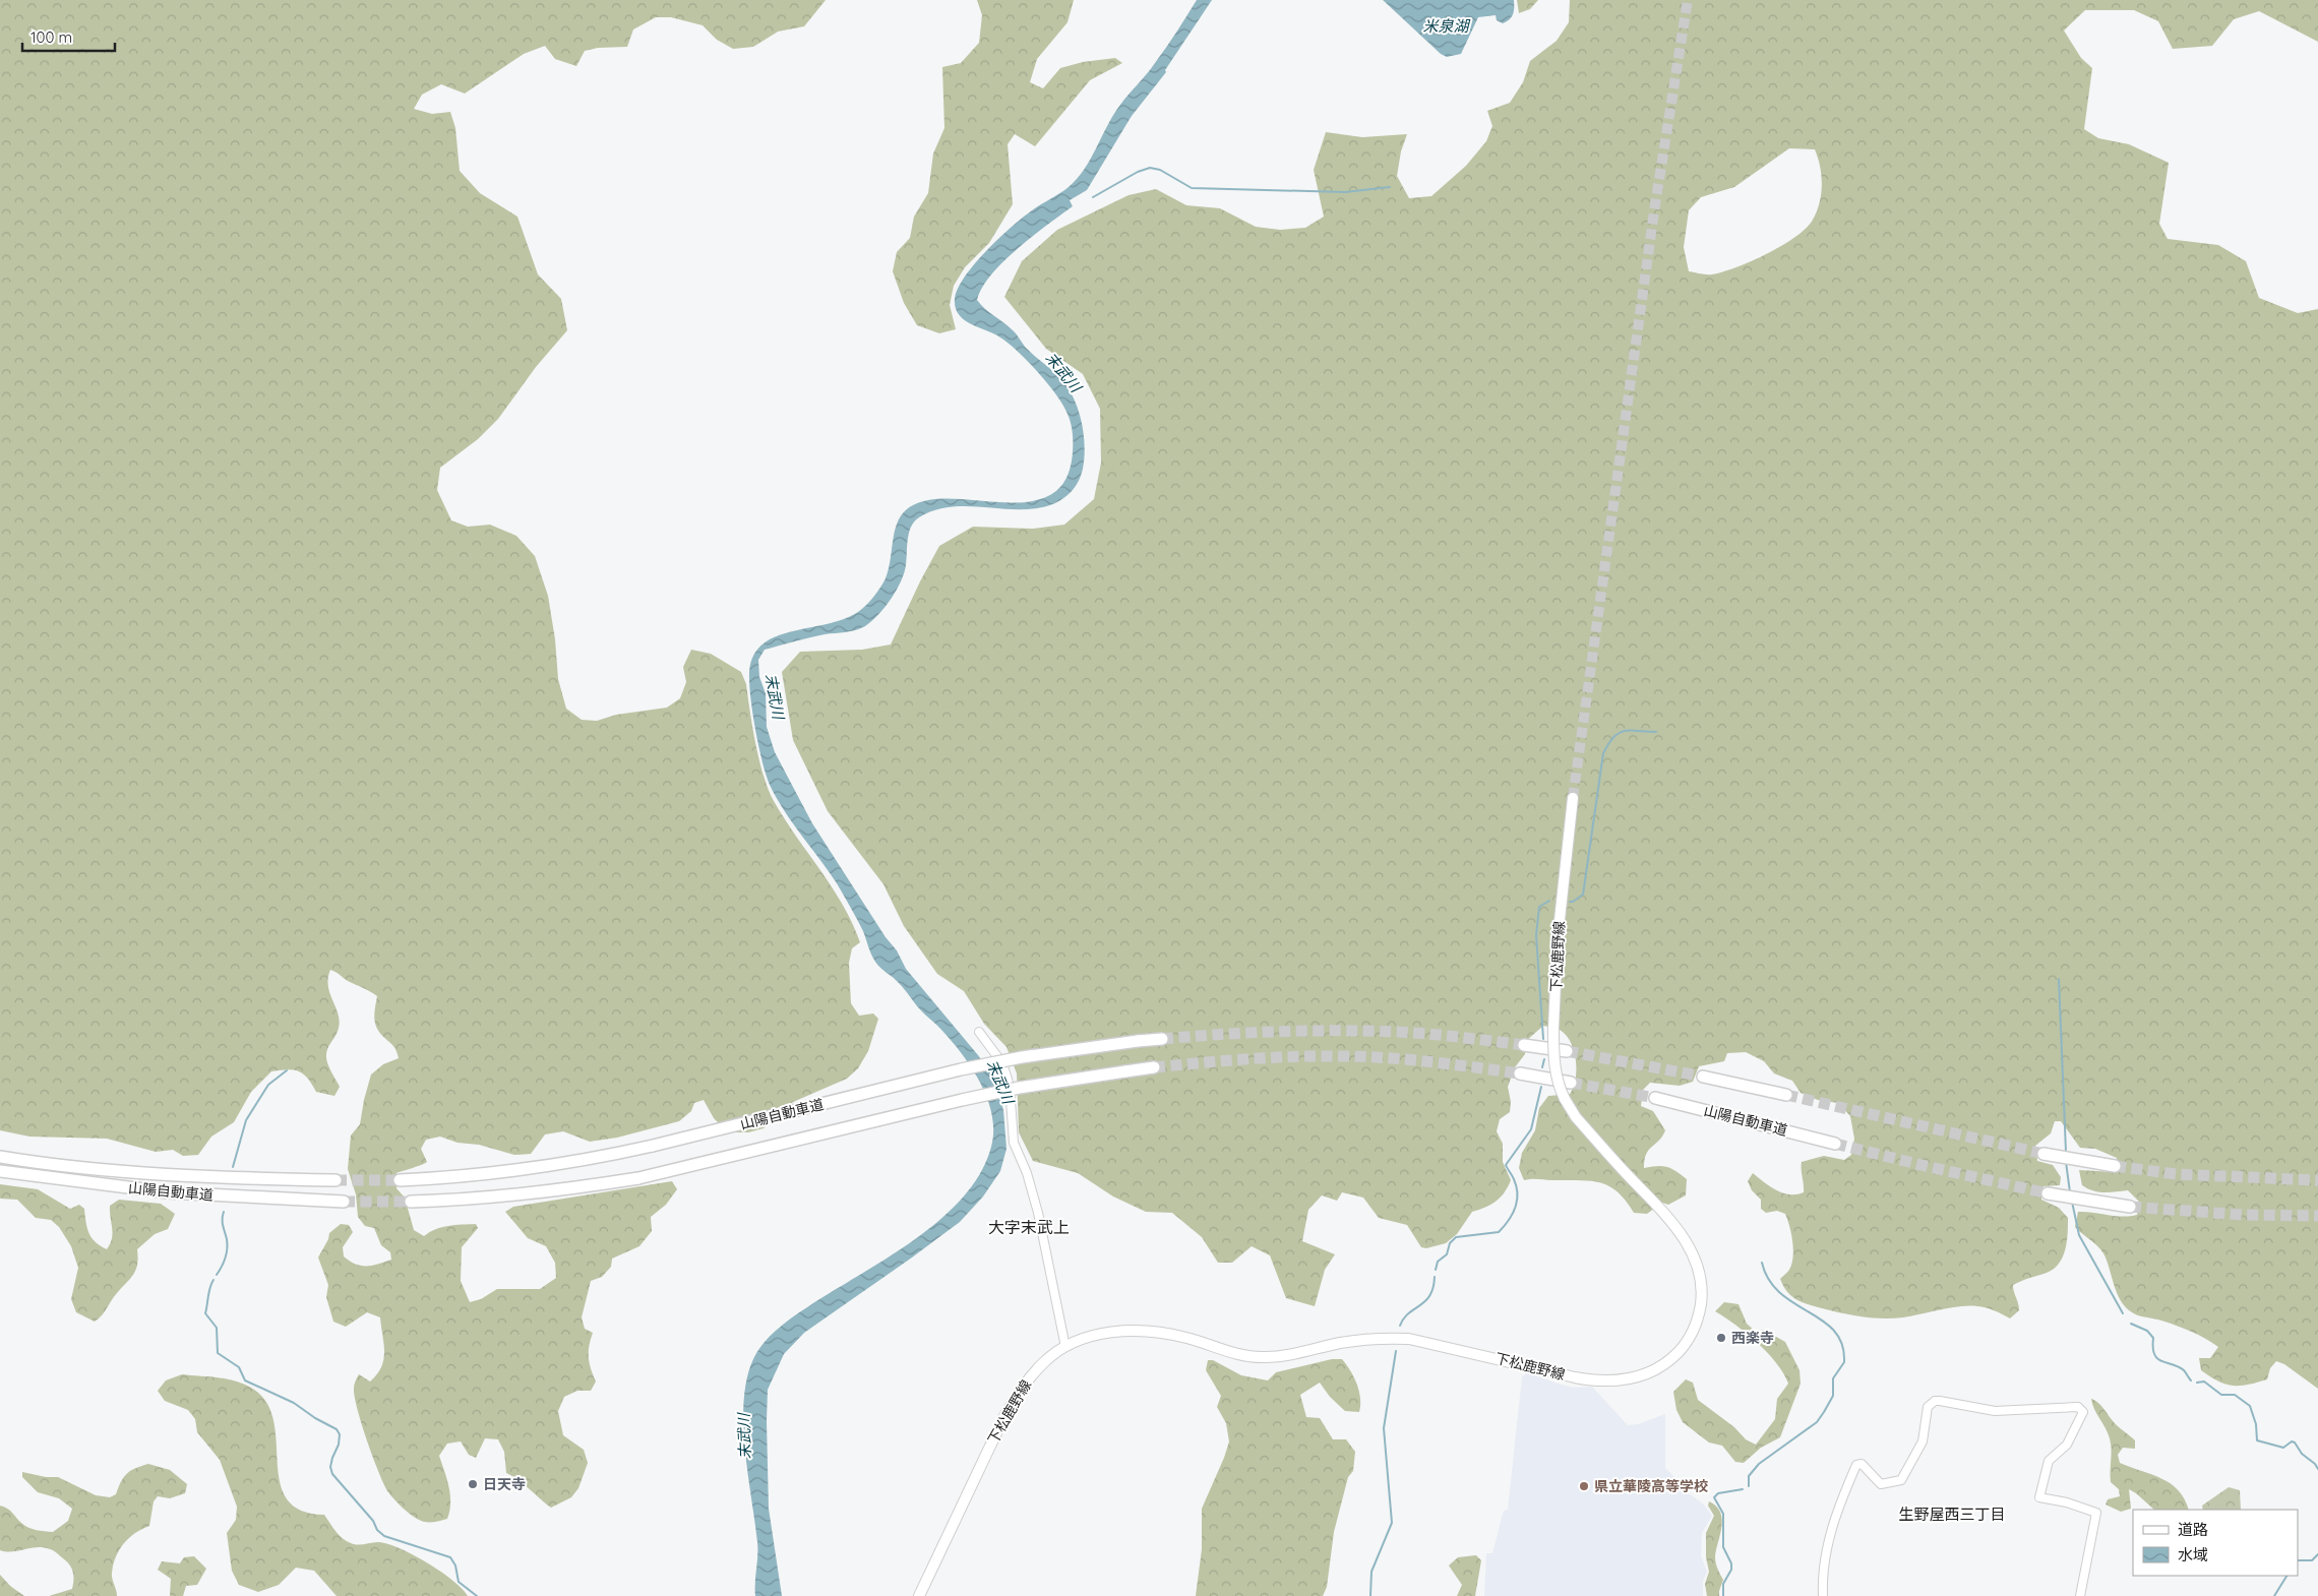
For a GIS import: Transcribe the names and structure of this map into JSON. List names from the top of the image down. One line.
{"streets":{"highway":["山陽自動車道"],"main road":["下松鹿野線"]},"districts":["大字末武上","生野屋西三丁目"],"water":["米泉湖","末武川"],"places":["西楽寺","日天寺","県立華陵高等学校"],"legend":["道路","水域"],"scale_bar":"100 m"}
